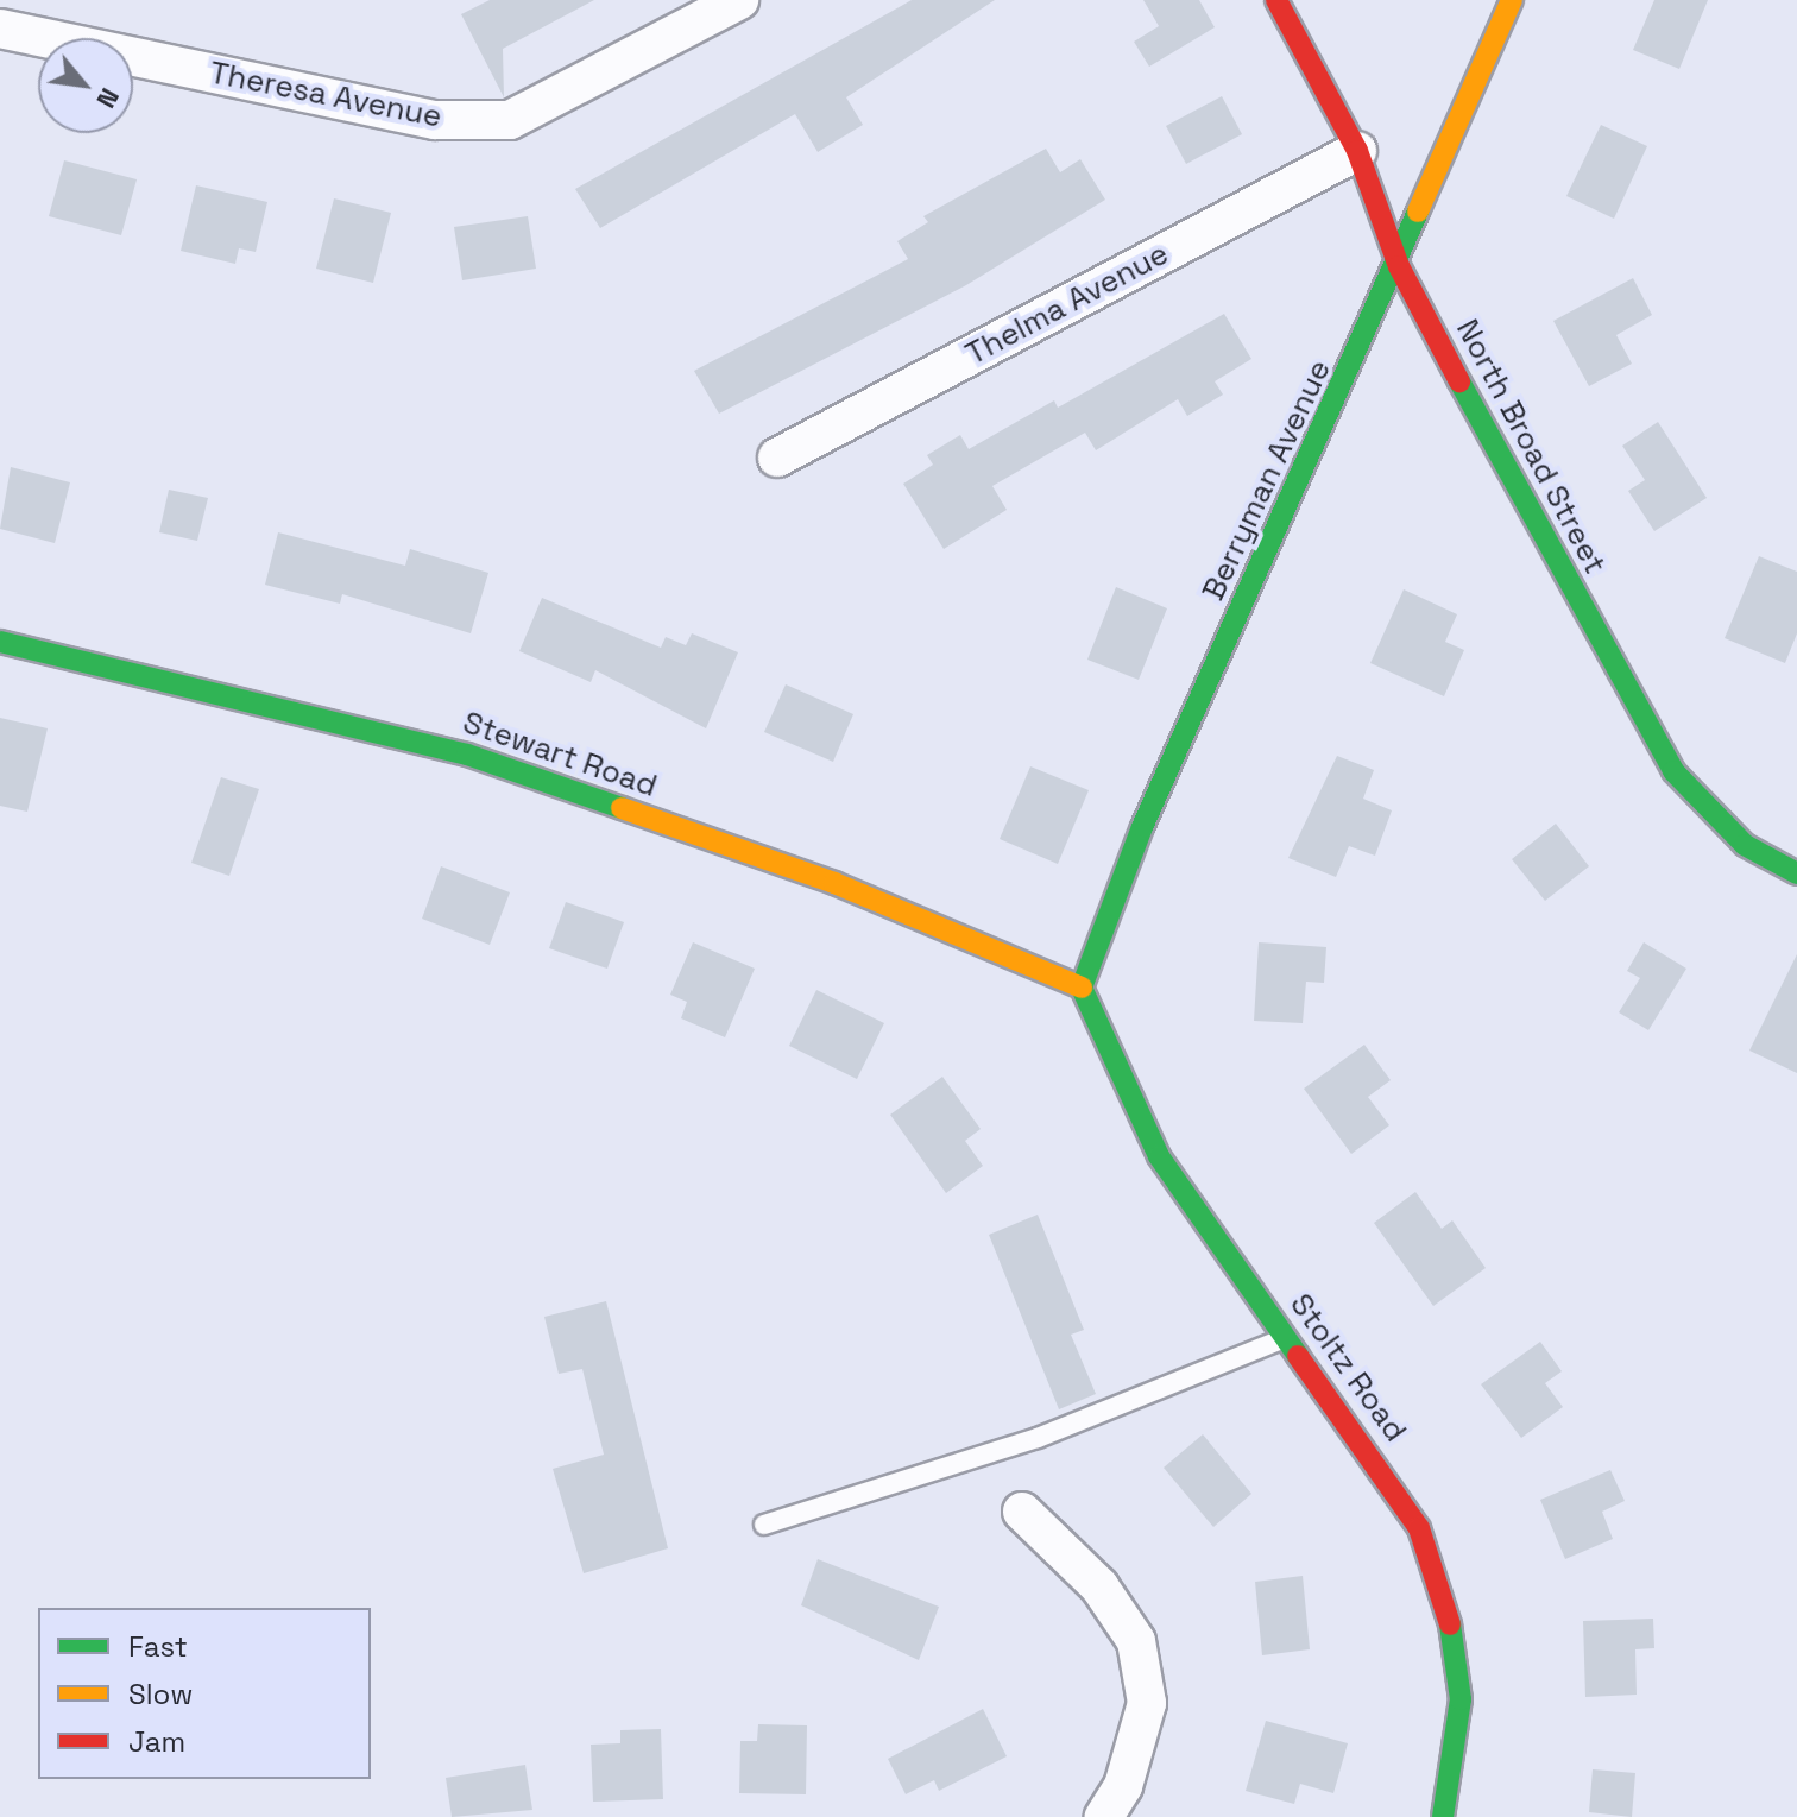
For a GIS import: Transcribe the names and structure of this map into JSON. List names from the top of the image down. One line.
{"streets":{"street":["Theresa Avenue","Thelma Avenue","North Broad Street","Berryman Avenue","Stewart Road","Stoltz Road"]},"crossings":[["Thelma Avenue","North Broad Street"],["North Broad Street","Berryman Avenue"],["Berryman Avenue","Stewart Road"],["Berryman Avenue","Stoltz Road"],["Stewart Road","Stoltz Road"]],"legend":["Fast","Slow","Jam"],"north":"bottom right"}
